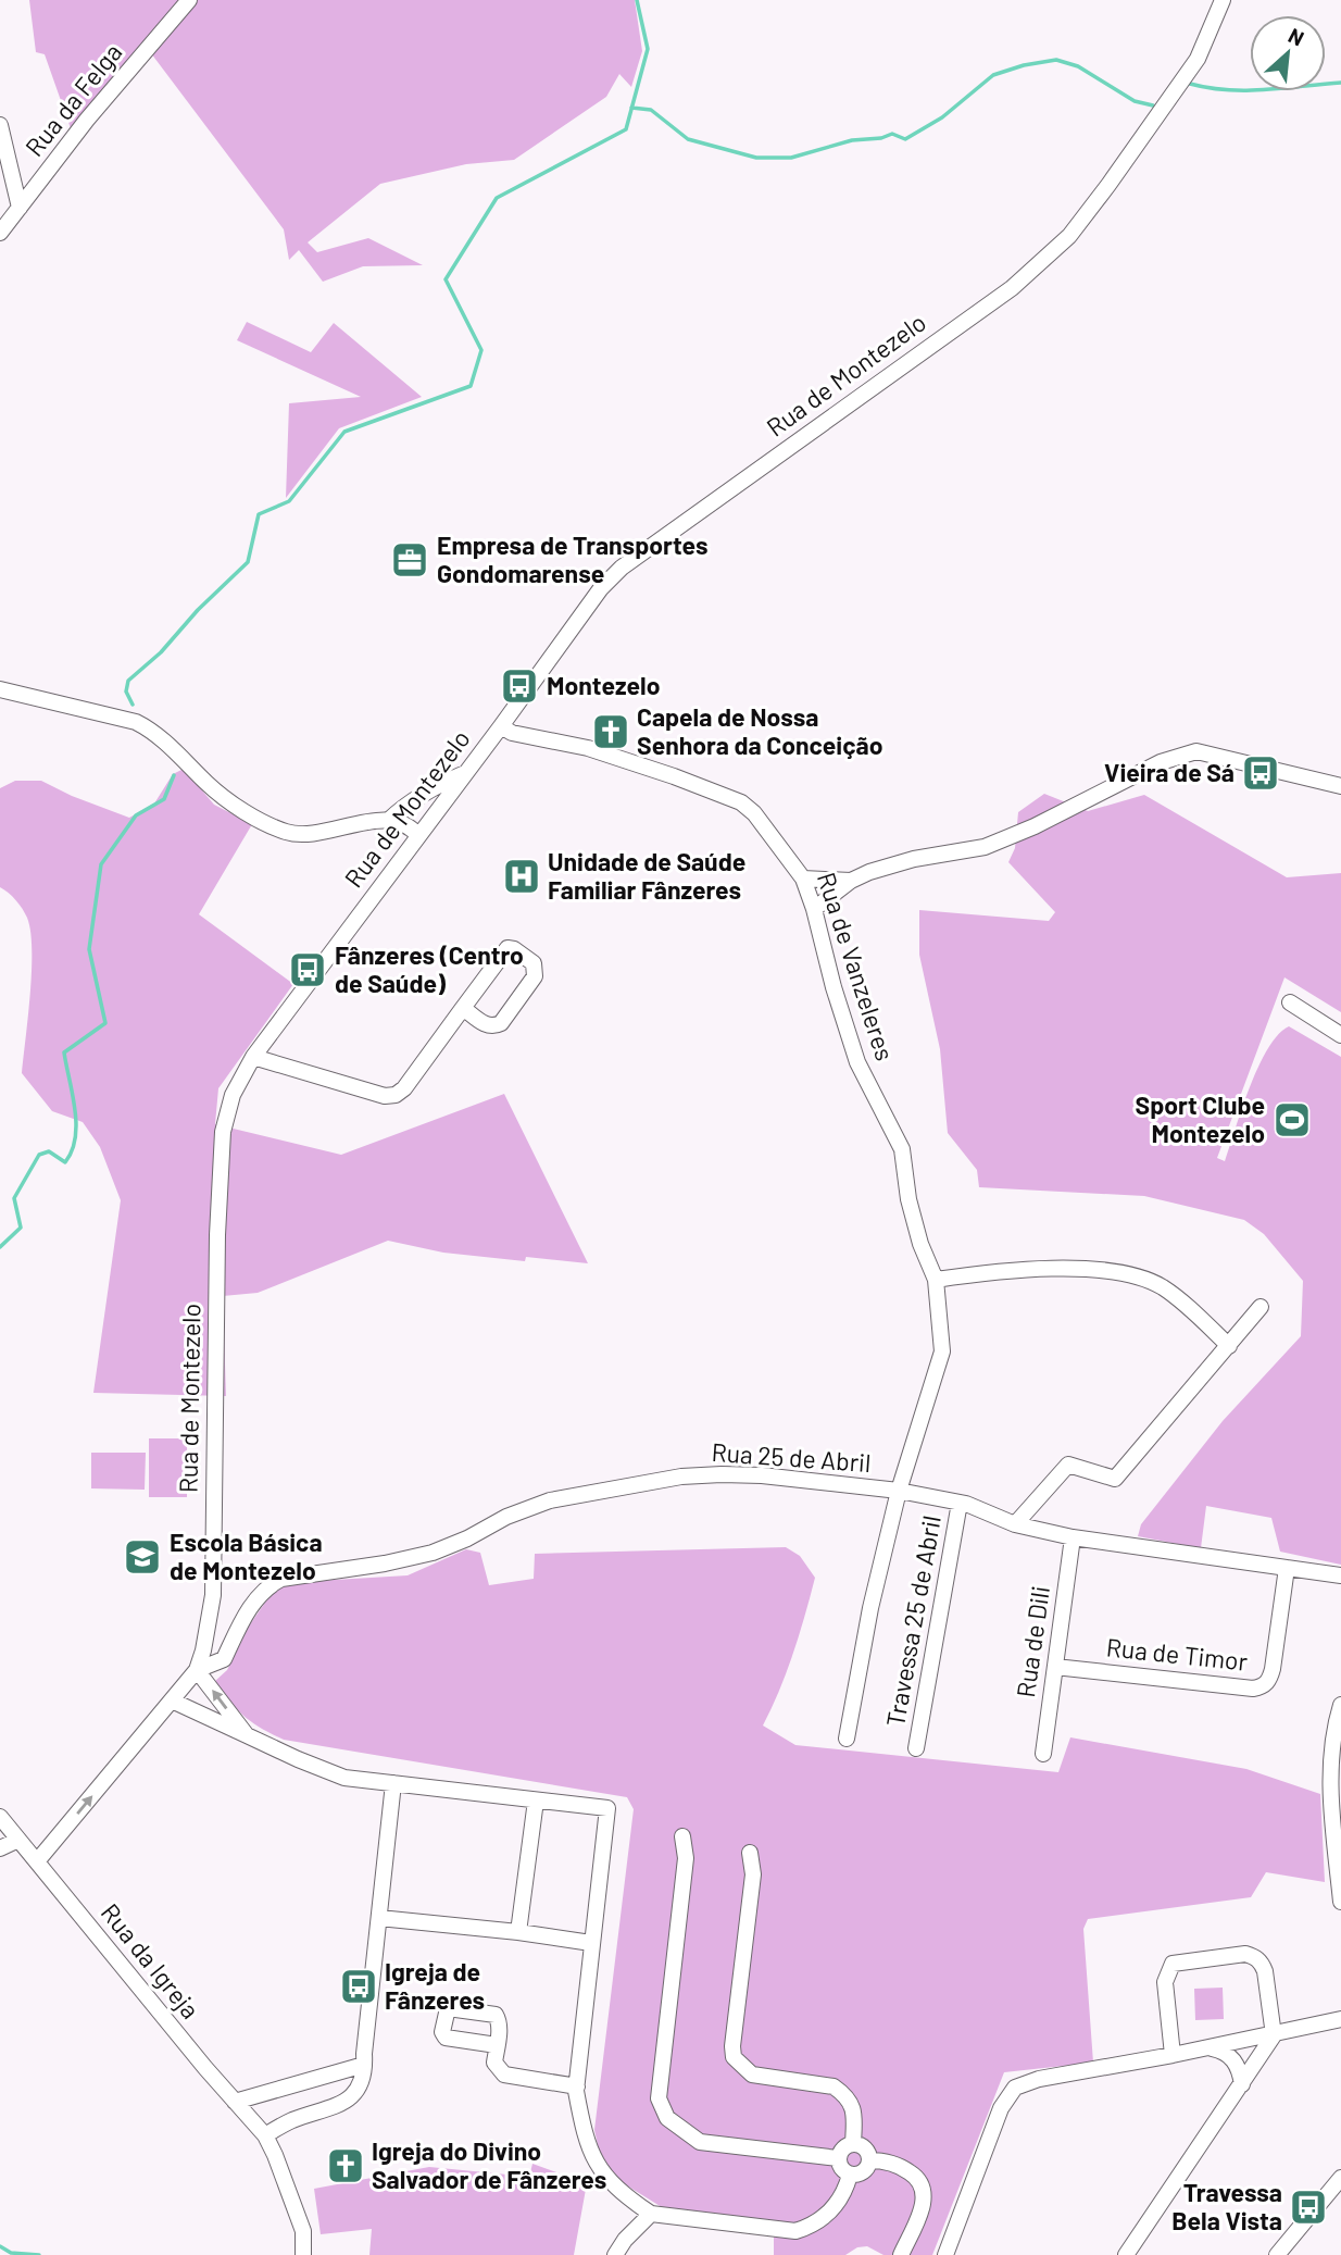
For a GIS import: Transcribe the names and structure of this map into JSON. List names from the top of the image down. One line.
{"streets":{"street":["Rua da Felga","Rua de Montezelo","Rua de Vanzeleres","Rua 25 de Abril","Travessa 25 de Abril","Rua de Dili","Rua de Timor","Rua da Igreja"]},"crossings":[["Rua de Montezelo","Rua de Vanzeleres"],["Rua de Montezelo","Rua 25 de Abril"],["Rua de Montezelo","Rua da Igreja"],["Rua de Vanzeleres","Rua 25 de Abril"],["Rua 25 de Abril","Travessa 25 de Abril"],["Rua 25 de Abril","Rua de Dili"],["Rua 25 de Abril","Rua de Timor"],["Rua de Dili","Rua de Timor"]],"places":{"office":["Empresa de Transportes Gondomarense"],"bus stop":["Montezelo","Vieira de Sá","Fânzeres (Centro de Saúde)","Igreja de Fânzeres","Travessa Bela Vista"],"church":["Capela de Nossa Senhora da Conceição","Igreja do Divino Salvador de Fânzeres"],"hospital":["Unidade de Saúde Familiar Fânzeres"],"sports":["Sport Clube Montezelo"],"school or university":["Escola Básica de Montezelo"]},"north":"top right"}
